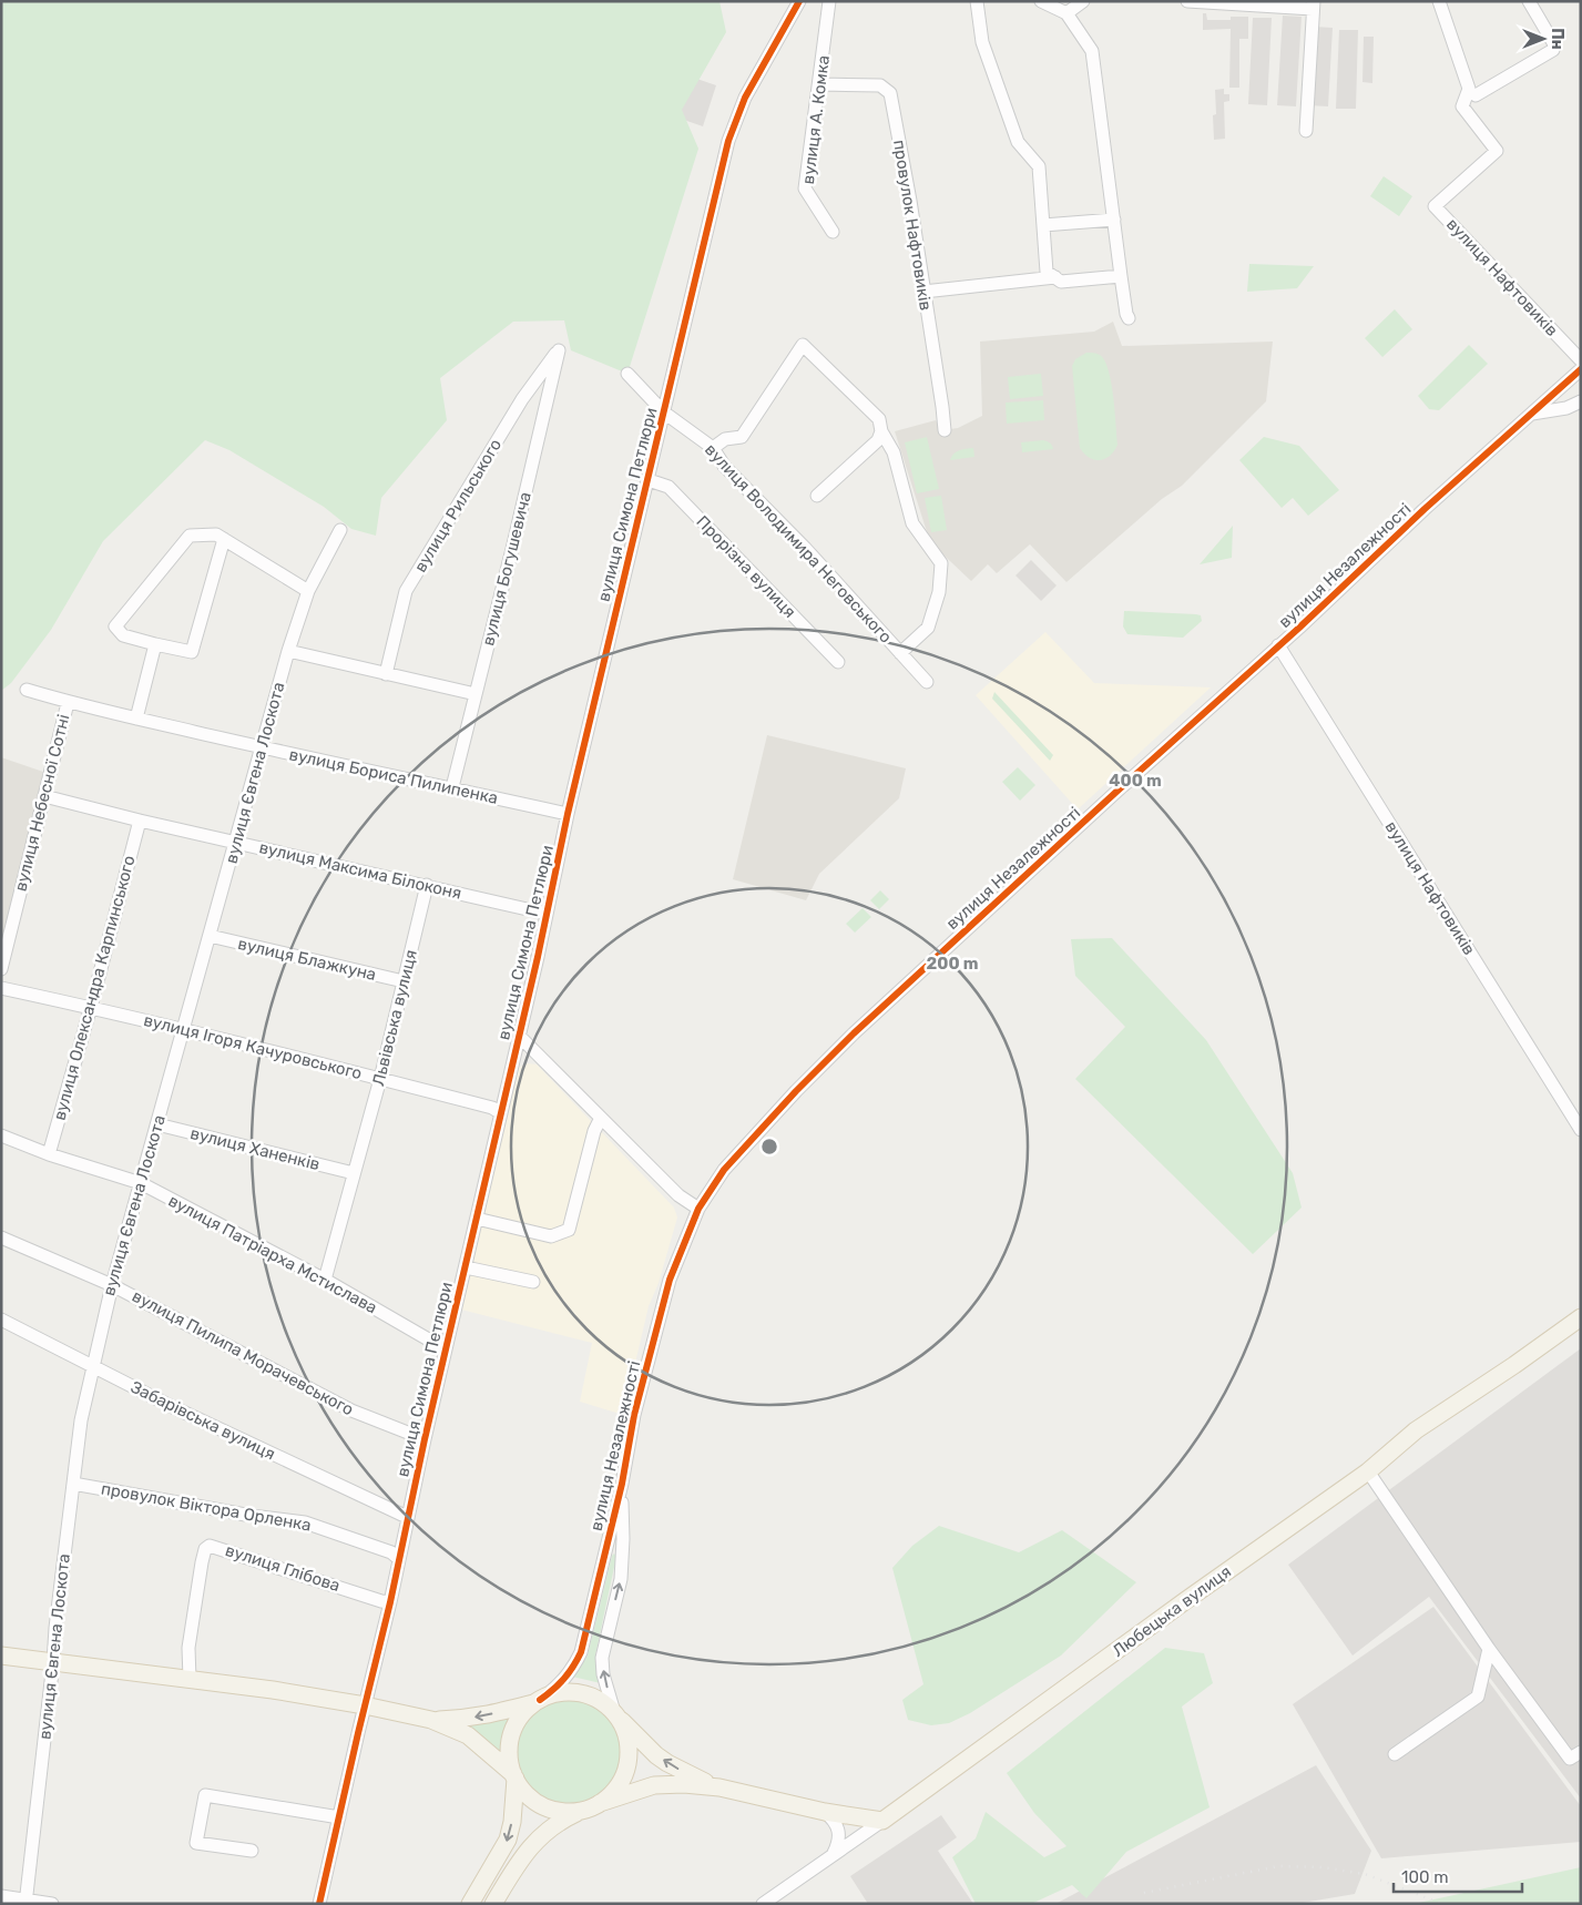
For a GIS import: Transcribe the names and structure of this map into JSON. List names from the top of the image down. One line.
{"streets":{"main road":["вулиця Незалежності","Любецька вулиця"],"street":["вулиця А. Комка","провулок Нафтовиків","вулиця Нафтовиків","вулиця Симона Петлюри","вулиця Рильського","вулиця Володимира Неговського","Прорізна вулиця","вулиця Богушевича","вулиця Євгена Лоскота","вулиця Бориса Пилипенка","вулиця Небесної Сотні","вулиця Максима Білоконя","вулиця Блажкуна","вулиця Олександра Карпинського","Львівська вулиця","вулиця Ігоря Качуровського","вулиця Ханенків","вулиця Патріарха Мстислава","вулиця Пилипа Морачевського","Забарівська вулиця","провулок Віктора Орленка","вулиця Глібова"]},"crossings":[["вулиця А. Комка","провулок Нафтовиків"],["вулиця Нафтовиків","вулиця Незалежності"],["вулиця Симона Петлюри","вулиця Володимира Неговського"],["вулиця Симона Петлюри","Прорізна вулиця"],["вулиця Симона Петлюри","вулиця Бориса Пилипенка"],["вулиця Симона Петлюри","вулиця Максима Білоконя"],["вулиця Симона Петлюри","вулиця Ігоря Качуровського"],["вулиця Симона Петлюри","вулиця Патріарха Мстислава"],["вулиця Симона Петлюри","вулиця Пилипа Морачевського"],["вулиця Симона Петлюри","Забарівська вулиця"],["вулиця Симона Петлюри","провулок Віктора Орленка"],["вулиця Симона Петлюри","вулиця Глібова"],["вулиця Рильського","вулиця Богушевича"],["вулиця Богушевича","вулиця Бориса Пилипенка"],["вулиця Євгена Лоскота","вулиця Бориса Пилипенка"],["вулиця Євгена Лоскота","вулиця Максима Білоконя"],["вулиця Євгена Лоскота","вулиця Блажкуна"],["вулиця Євгена Лоскота","вулиця Ігоря Качуровського"],["вулиця Євгена Лоскота","вулиця Ханенків"],["вулиця Євгена Лоскота","вулиця Патріарха Мстислава"],["вулиця Євгена Лоскота","вулиця Пилипа Морачевського"],["вулиця Євгена Лоскота","Забарівська вулиця"],["вулиця Євгена Лоскота","провулок Віктора Орленка"],["вулиця Бориса Пилипенка","вулиця Небесної Сотні"],["вулиця Небесної Сотні","вулиця Максима Білоконя"],["вулиця Максима Білоконя","вулиця Олександра Карпинського"],["вулиця Максима Білоконя","Львівська вулиця"],["вулиця Блажкуна","Львівська вулиця"],["вулиця Олександра Карпинського","вулиця Ігоря Качуровського"],["вулиця Олександра Карпинського","вулиця Патріарха Мстислава"],["Львівська вулиця","вулиця Ігоря Качуровського"],["Львівська вулиця","вулиця Ханенків"],["Львівська вулиця","вулиця Патріарха Мстислава"]],"scale_bar":"100 m","north":"right","rings":["400 m","200 m"]}
